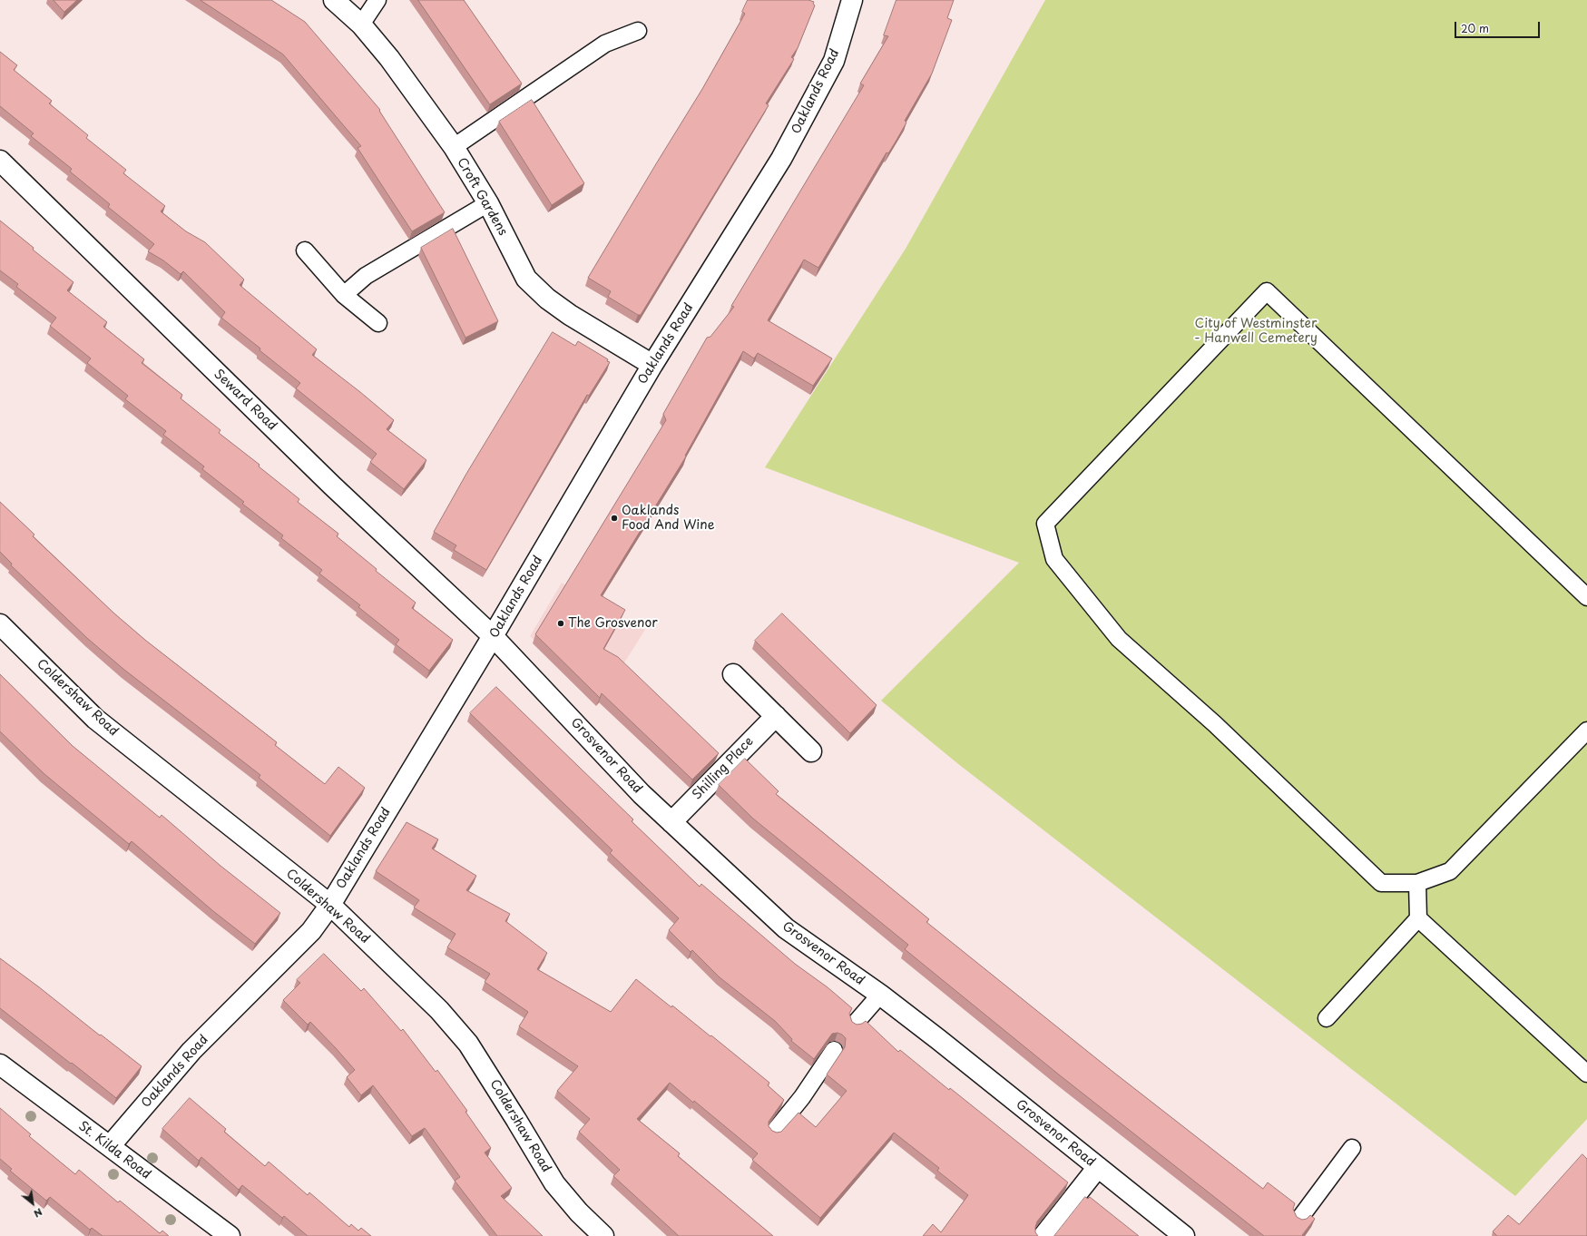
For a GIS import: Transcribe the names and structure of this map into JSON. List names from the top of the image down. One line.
{"streets":{"street":["Oaklands Road","Croft Gardens","Seward Road","Coldershaw Road","Grosvenor Road","Shilling Place","St. Kilda Road"]},"crossings":[["Oaklands Road","Croft Gardens"],["Oaklands Road","Seward Road"],["Oaklands Road","Coldershaw Road"],["Oaklands Road","Grosvenor Road"],["Oaklands Road","St. Kilda Road"],["Seward Road","Grosvenor Road"],["Grosvenor Road","Shilling Place"]],"parks":["City of Westminster - Hanwell Cemetery"],"places":["Oaklands Food And Wine","The Grosvenor"],"scale_bar":"20 m","north":"bottom right"}
